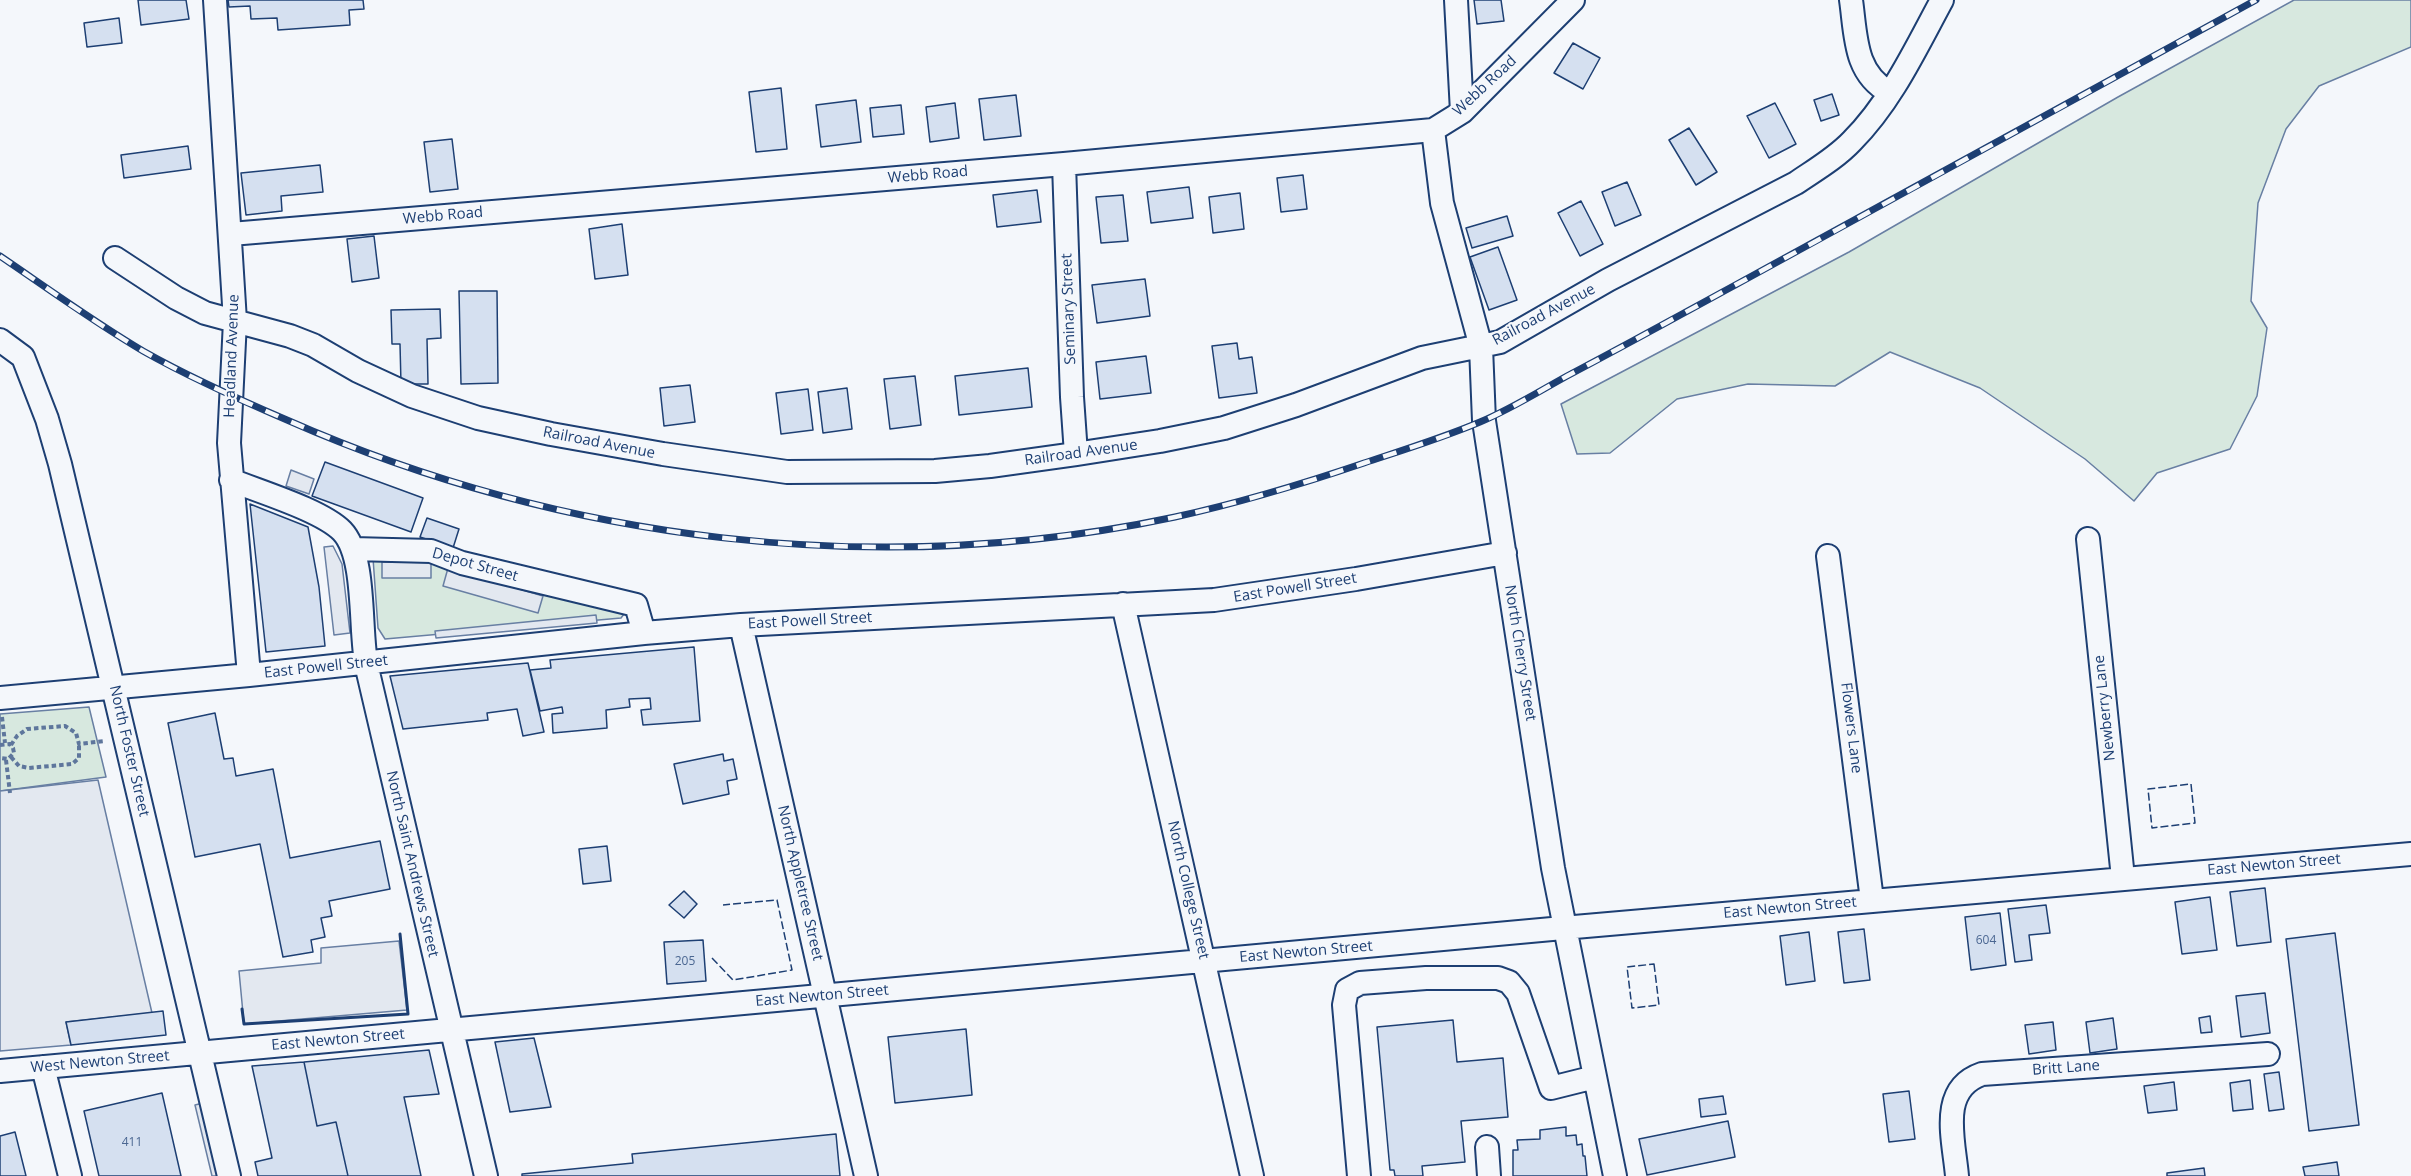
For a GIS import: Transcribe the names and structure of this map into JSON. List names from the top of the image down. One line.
{"streets":{"street":["Webb Road","Seminary Street","Railroad Avenue","Headland Avenue","Depot Street","East Powell Street","North Cherry Street","Newberry Lane","Flowers Lane","North Foster Street","North Saint Andrews Street","East Newton Street","North Appletree Street","North College Street","West Newton Street","Britt Lane"]},"crossings":[["Webb Road","Seminary Street"],["Webb Road","Headland Avenue"],["Webb Road","North Cherry Street"],["Seminary Street","Railroad Avenue"],["Railroad Avenue","Headland Avenue"],["Railroad Avenue","North Cherry Street"],["Headland Avenue","East Powell Street"],["Depot Street","East Powell Street"],["Depot Street","North Saint Andrews Street"],["East Powell Street","North Cherry Street"],["East Powell Street","North Foster Street"],["East Powell Street","North Saint Andrews Street"],["East Powell Street","North Appletree Street"],["East Powell Street","North College Street"],["North Cherry Street","East Newton Street"],["Newberry Lane","East Newton Street"],["Flowers Lane","East Newton Street"],["North Foster Street","East Newton Street"],["North Foster Street","West Newton Street"],["North Saint Andrews Street","East Newton Street"],["East Newton Street","North Appletree Street"],["East Newton Street","North College Street"],["East Newton Street","West Newton Street"]],"house_numbers":["604","205","411"]}
